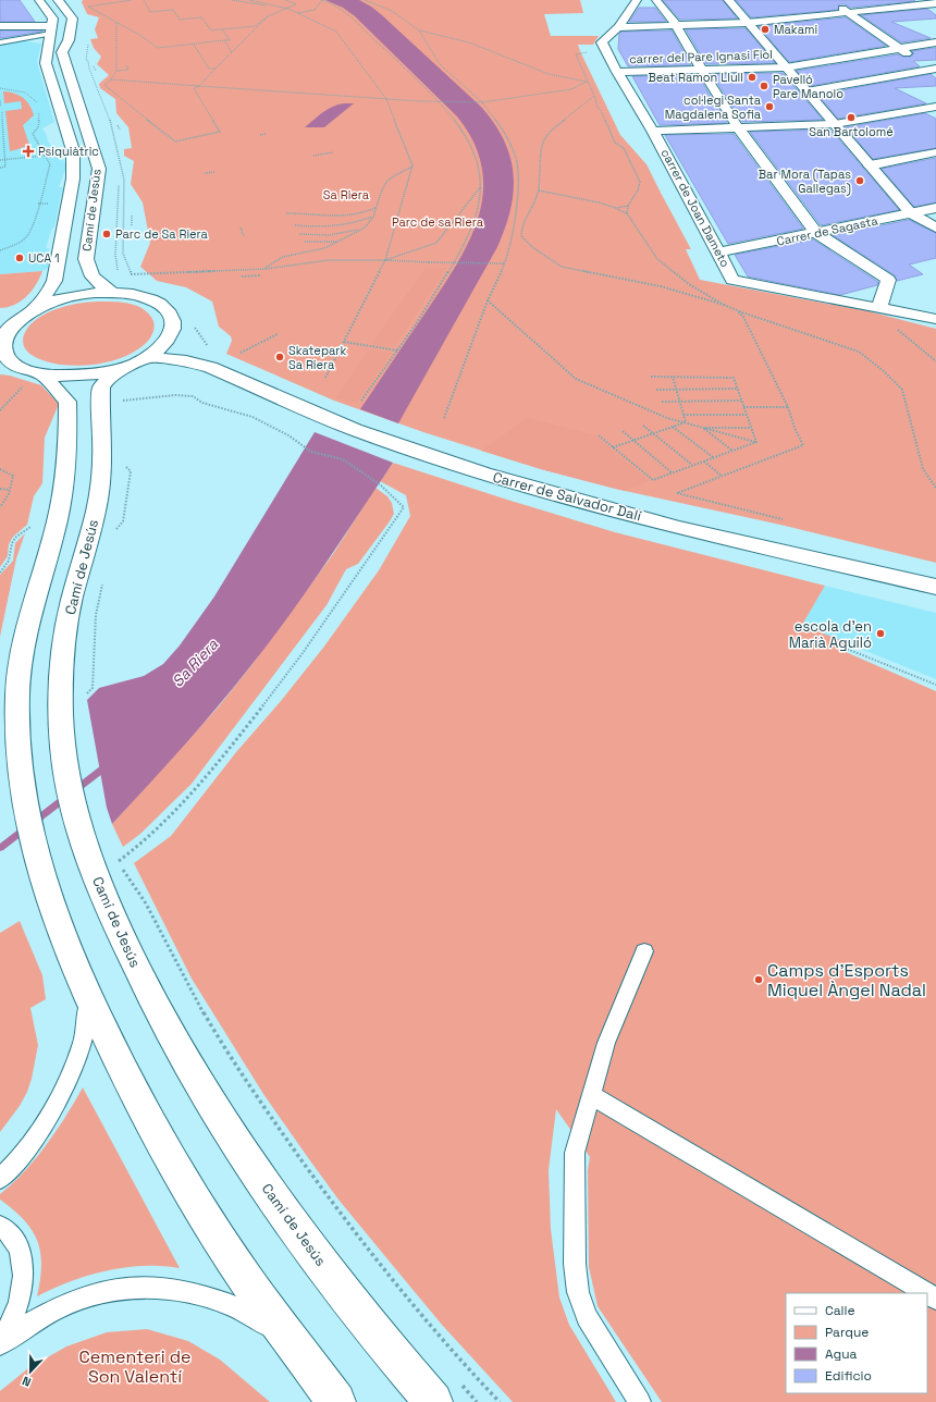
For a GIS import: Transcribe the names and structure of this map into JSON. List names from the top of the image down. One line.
{"streets":{"street":["carrer del Pare Ignasi Fiol","carrer de Joan Dameto","Camí de Jesús","Carrer de Sagasta","Carrer de Salvador Dalí"]},"crossings":[["carrer del Pare Ignasi Fiol","carrer de Joan Dameto"],["carrer de Joan Dameto","Carrer de Sagasta"]],"water":["Sa Riera"],"parks":["Sa Riera","Parc de sa Riera","Cementeri de Son Valentí"],"places":{"other":["Makami","Beat Ramon Llull","Pavelló Pare Manolo","col·legi Santa Magdalena Sofia","San Bartolomé","Bar Mora (Tapas Gallegas)","Parc de Sa Riera","UCA 1","Skatepark Sa Riera","escola d'en Marià Aguiló","Camps d'Esports Miquel Àngel Nadal"],"health":["Psiquiàtric"]},"legend":["Calle","Parque","Agua","Edificio"],"north":"bottom"}
